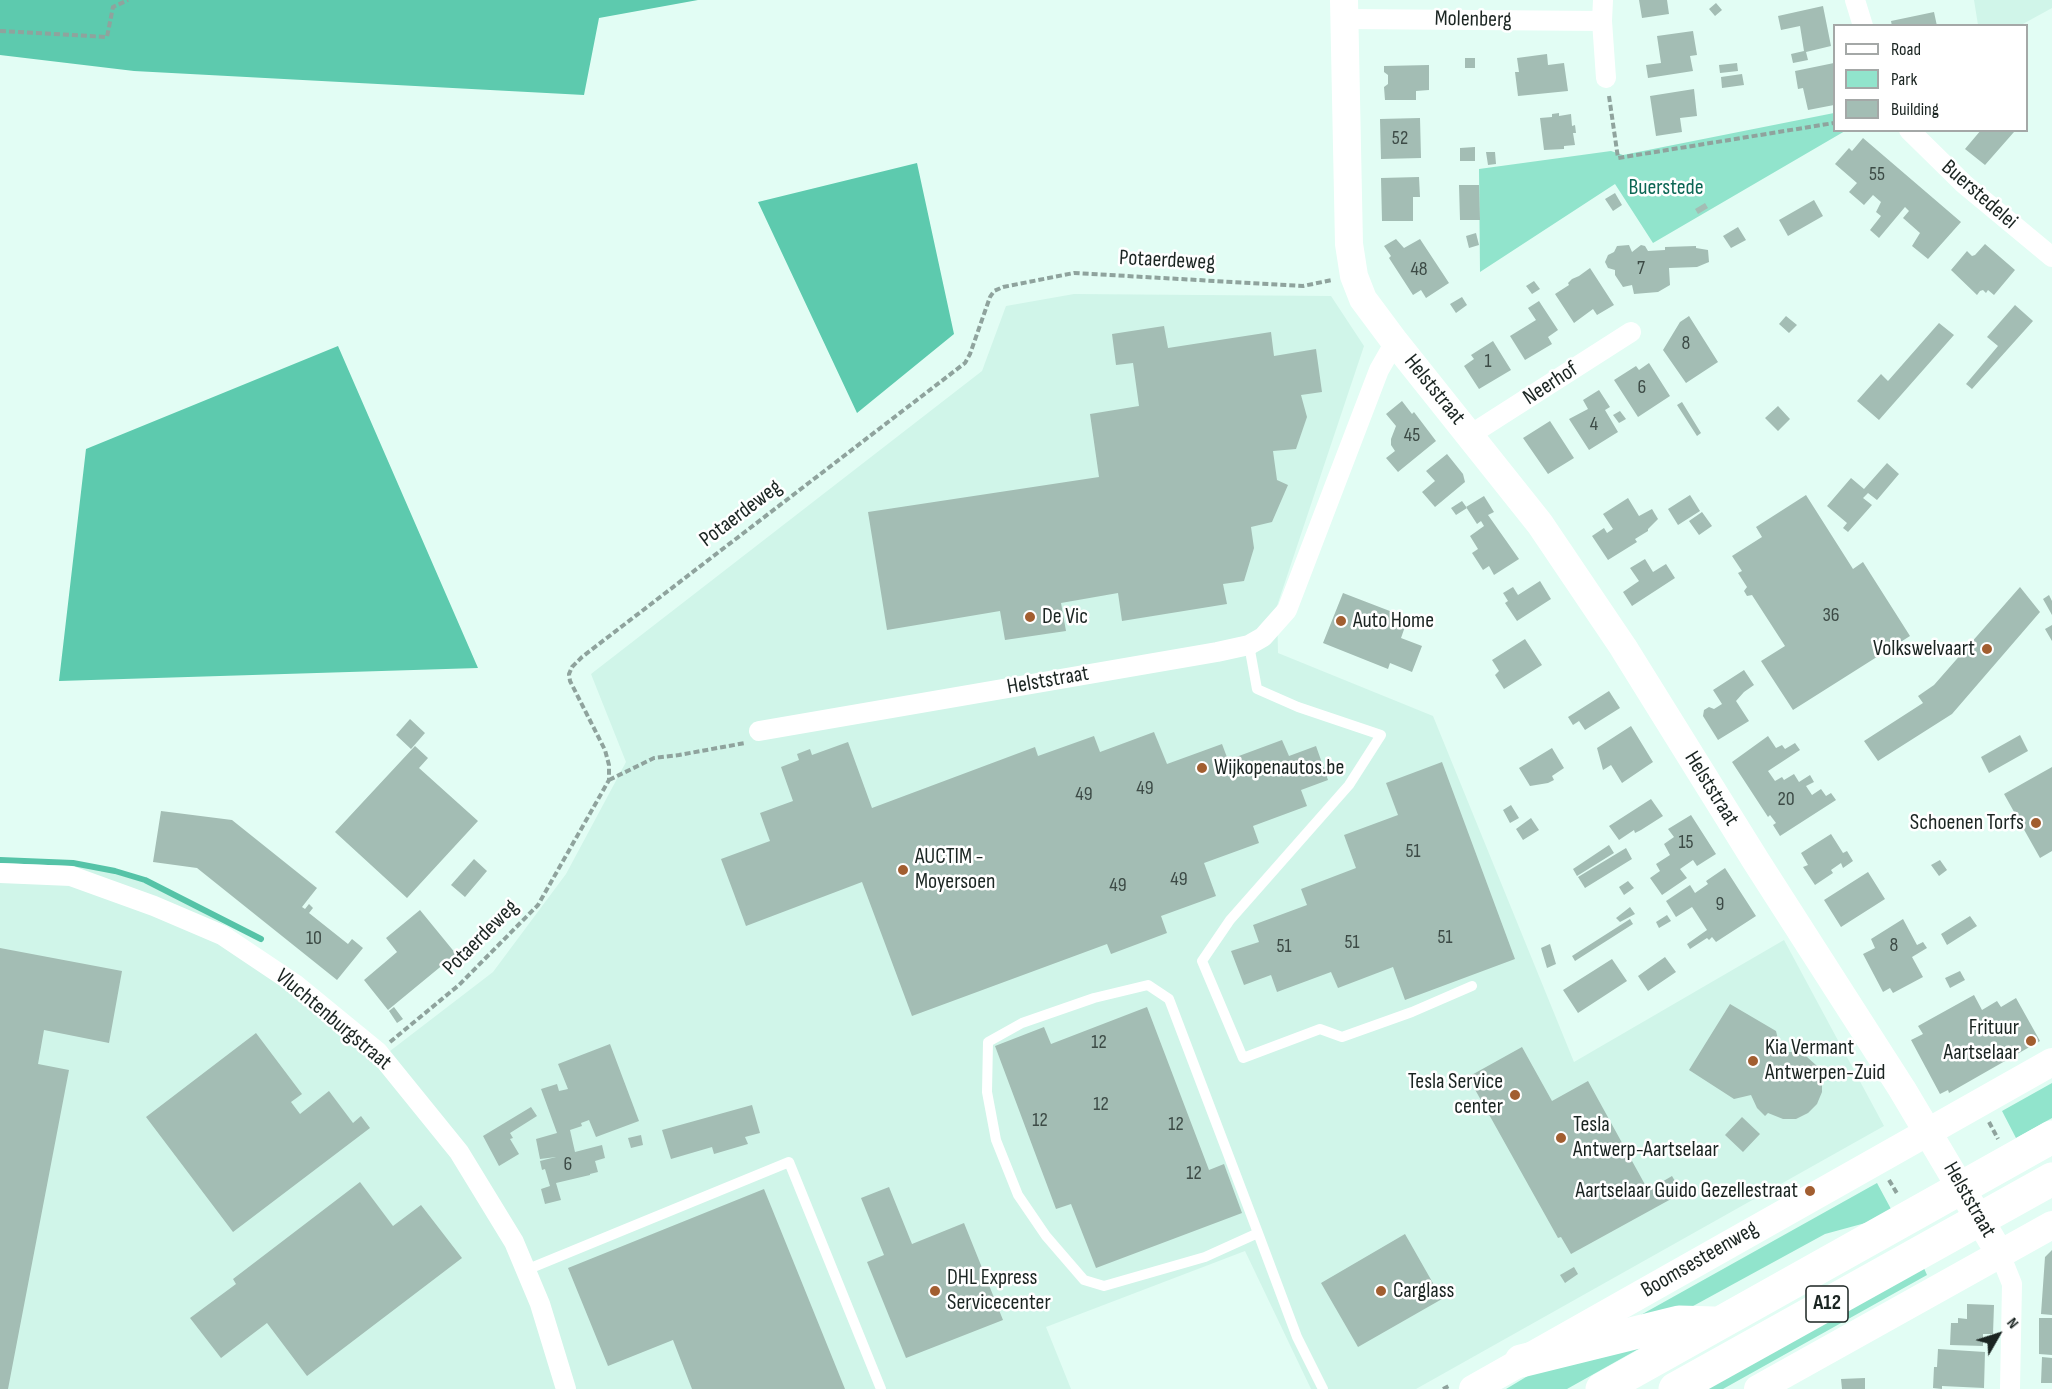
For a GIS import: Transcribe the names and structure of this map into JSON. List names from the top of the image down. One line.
{"streets":{"highway":["A12"],"street":["Molenberg","Buerstedelei","Neerhof","Helststraat","Vluchtenburgstraat","Boomsesteenweg"],"path":["Potaerdeweg"]},"crossings":[["Molenberg","Helststraat"],["Potaerdeweg","Helststraat"],["Potaerdeweg","Vluchtenburgstraat"],["Neerhof","Helststraat"],["Helststraat","Boomsesteenweg"],["Helststraat","A12"]],"parks":["Buerstede"],"places":["De Vic","Auto Home","Volkswelvaart","Wijkopenautos.be","Schoenen Torfs","AUCTIM - Moyersoen","Frituur Aartselaar","Kia Vermant Antwerpen-Zuid","Tesla Service center","Tesla Antwerp-Aartselaar","Aartselaar Guido Gezellestraat","DHL Express Servicecenter","Carglass"],"house_numbers":["52","55","7","48","8","1","6","4","45","36","49","49","20","15","51","49","49","9","51","10","51","8","51","12","12","12","12","6","12"],"legend":["Road","Park","Building"],"north":"top right"}
